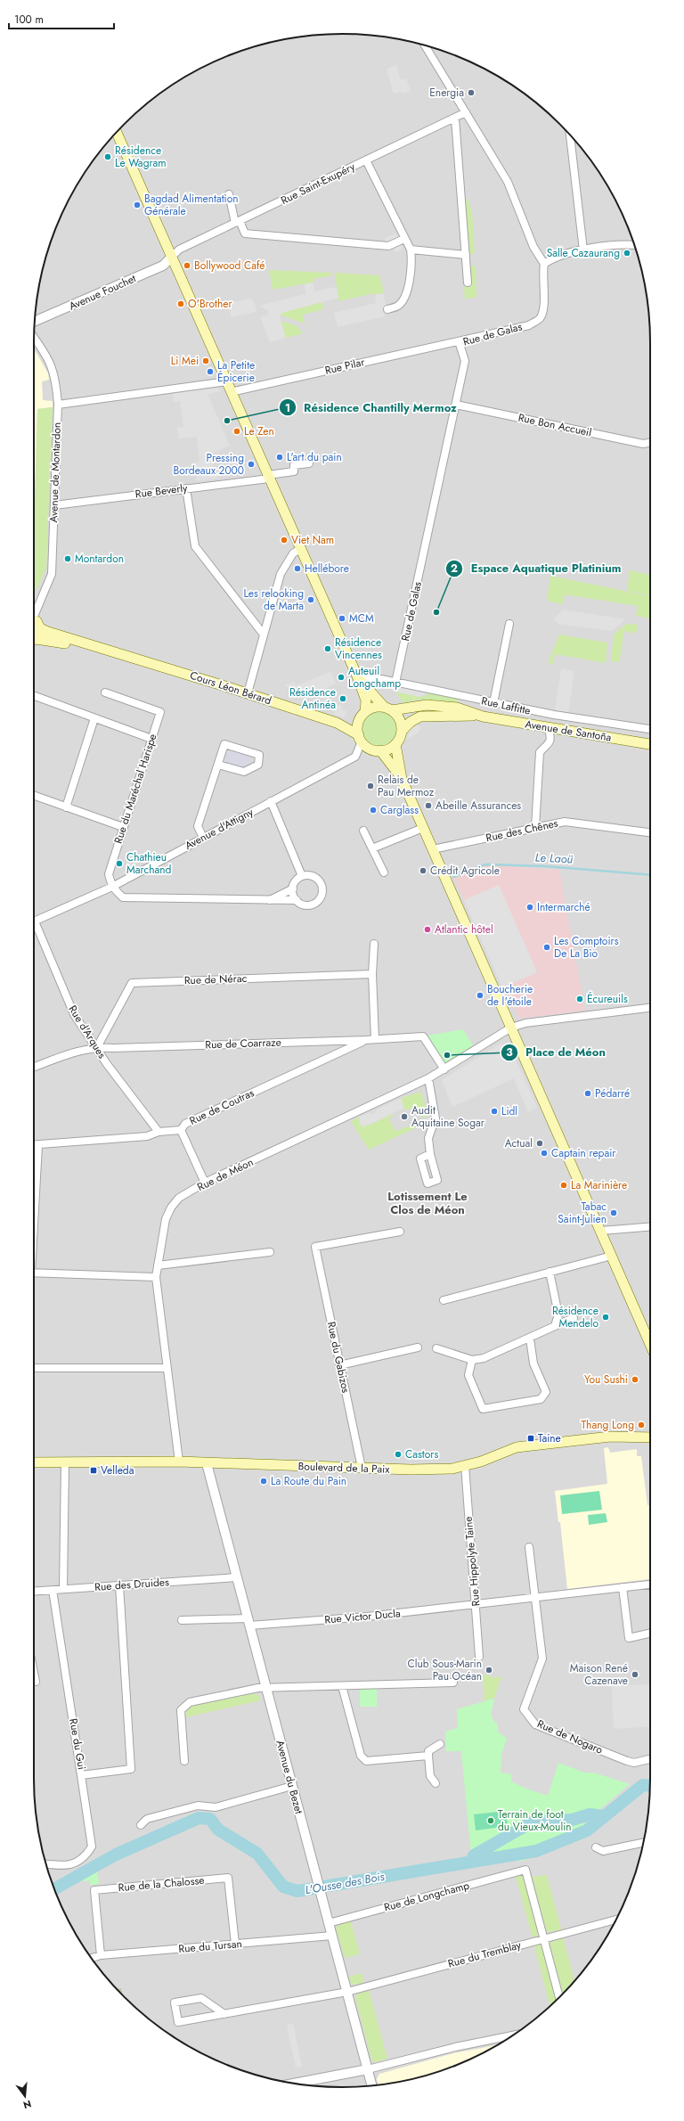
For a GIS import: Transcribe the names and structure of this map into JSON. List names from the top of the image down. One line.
{"streets":{"main road":["Cours Léon Bérard","Avenue de Santoña","Boulevard de la Paix"],"street":["Rue Saint-Exupéry","Avenue Fouchet","Rue de Galas","Rue Pilar","Rue Bon Accueil","Avenue de Montardon","Rue Beverly","Rue Laffitte","Rue du Maréchal Harispe","Avenue d'Attigny","Rue des Chênes","Rue de Nérac","Rue d'Arques","Rue de Coarraze","Rue de Coutras","Rue de Méon","Rue du Gabizos","Rue Hippolyte Taine","Rue des Druides","Rue Victor Ducla","Rue de Nogaro","Rue du Gui","Avenue du Bezet","Rue de la Chalosse","Rue de Longchamp","Rue du Tursan","Rue du Tremblay"]},"crossings":[["Rue Saint-Exupéry","Avenue Fouchet"],["Rue de Galas","Rue Pilar"],["Rue de Galas","Rue Bon Accueil"],["Rue de Galas","Rue Laffitte"],["Avenue de Montardon","Rue Beverly"],["Cours Léon Bérard","Avenue de Santoña"],["Cours Léon Bérard","Avenue d'Attigny"],["Avenue de Santoña","Avenue d'Attigny"],["Rue du Maréchal Harispe","Avenue d'Attigny"],["Rue de Nérac","Rue d'Arques"],["Rue de Nérac","Rue de Coarraze"],["Rue d'Arques","Rue de Coarraze"],["Rue d'Arques","Rue de Coutras"],["Rue de Coarraze","Rue de Coutras"],["Rue de Coarraze","Rue de Méon"],["Rue de Méon","Boulevard de la Paix"],["Rue du Gabizos","Boulevard de la Paix"],["Boulevard de la Paix","Rue Hippolyte Taine"],["Boulevard de la Paix","Avenue du Bezet"],["Rue Hippolyte Taine","Rue Victor Ducla"],["Rue des Druides","Rue du Gui"],["Rue des Druides","Avenue du Bezet"],["Rue Victor Ducla","Rue de Nogaro"],["Rue Victor Ducla","Avenue du Bezet"],["Avenue du Bezet","Rue de Longchamp"],["Avenue du Bezet","Rue du Tursan"],["Avenue du Bezet","Rue du Tremblay"],["Rue de la Chalosse","Rue du Tursan"],["Rue de Longchamp","Rue du Tremblay"]],"districts":["Lotissement Le Clos de Méon"],"water":["Le Laoü","L'Ousse des Bois"],"places":{"other":["Energia","Résidence Le Wagram","Bagdad Alimentation Générale","Salle Cazaurang","Bollywood Café","O'Brother","Li Mei","La Petite Épicerie","Résidence Chantilly Mermoz","Le Zen","L'art du pain","Pressing Bordeaux 2000","Viet Nam","Montardon","Hellébore","Les relooking de Marta","Espace Aquatique Platinium","MCM","Résidence Vincennes","Auteuil Longchamp","Résidence Antinéa","Relais de Pau Mermoz","Abeille Assurances","Carglass","Chathieu Marchand","Crédit Agricole","Intermarché","Atlantic hôtel","Les Comptoirs De La Bio","Boucherie de l'étoile","Écureuils","Place de Méon","Pédarré","Lidl","Audit Aquitaine Sogar","Actual","Captain repair","La Marinière","Tabac Saint-Julien","Résidence Mendelo","You Sushi","Thang Long","Castors","La Route du Pain","Club Sous-Marin Pau Océan","Maison René Cazenave","Terrain de foot du Vieux-Moulin"],"transit":["Taine","Velleda"]},"scale_bar":"100 m","north":"bottom"}
